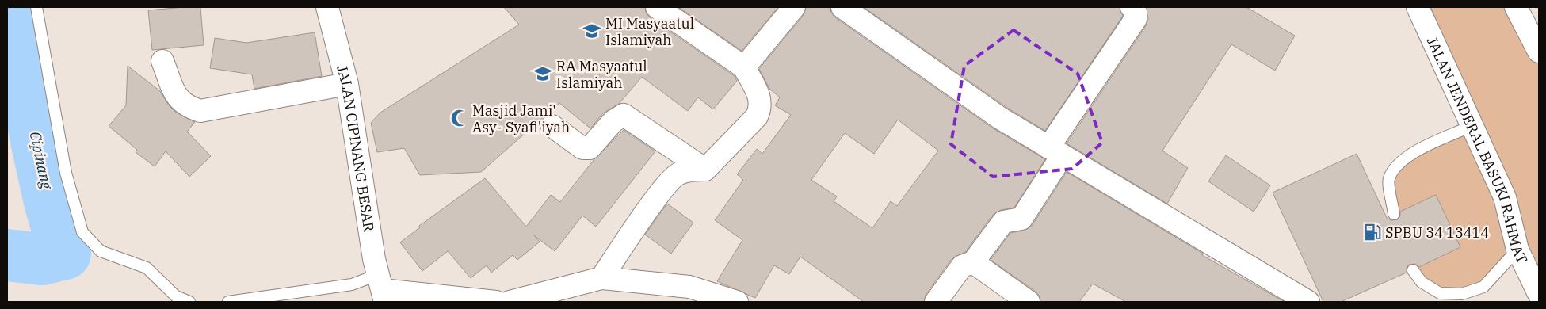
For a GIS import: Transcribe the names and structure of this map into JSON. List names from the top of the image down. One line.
{"streets":{"street":["JALAN CIPINANG BESAR","JALAN JENDERAL BASUKI RAHMAT"]},"water":["Cipinang"],"places":{"school or university":["MI Masyaatul Islamiyah","RA Masyaatul Islamiyah"],"mosque":["Masjid Jami' Asy- Syafi'iyah"],"fuel station":["SPBU 34 13414"]}}
